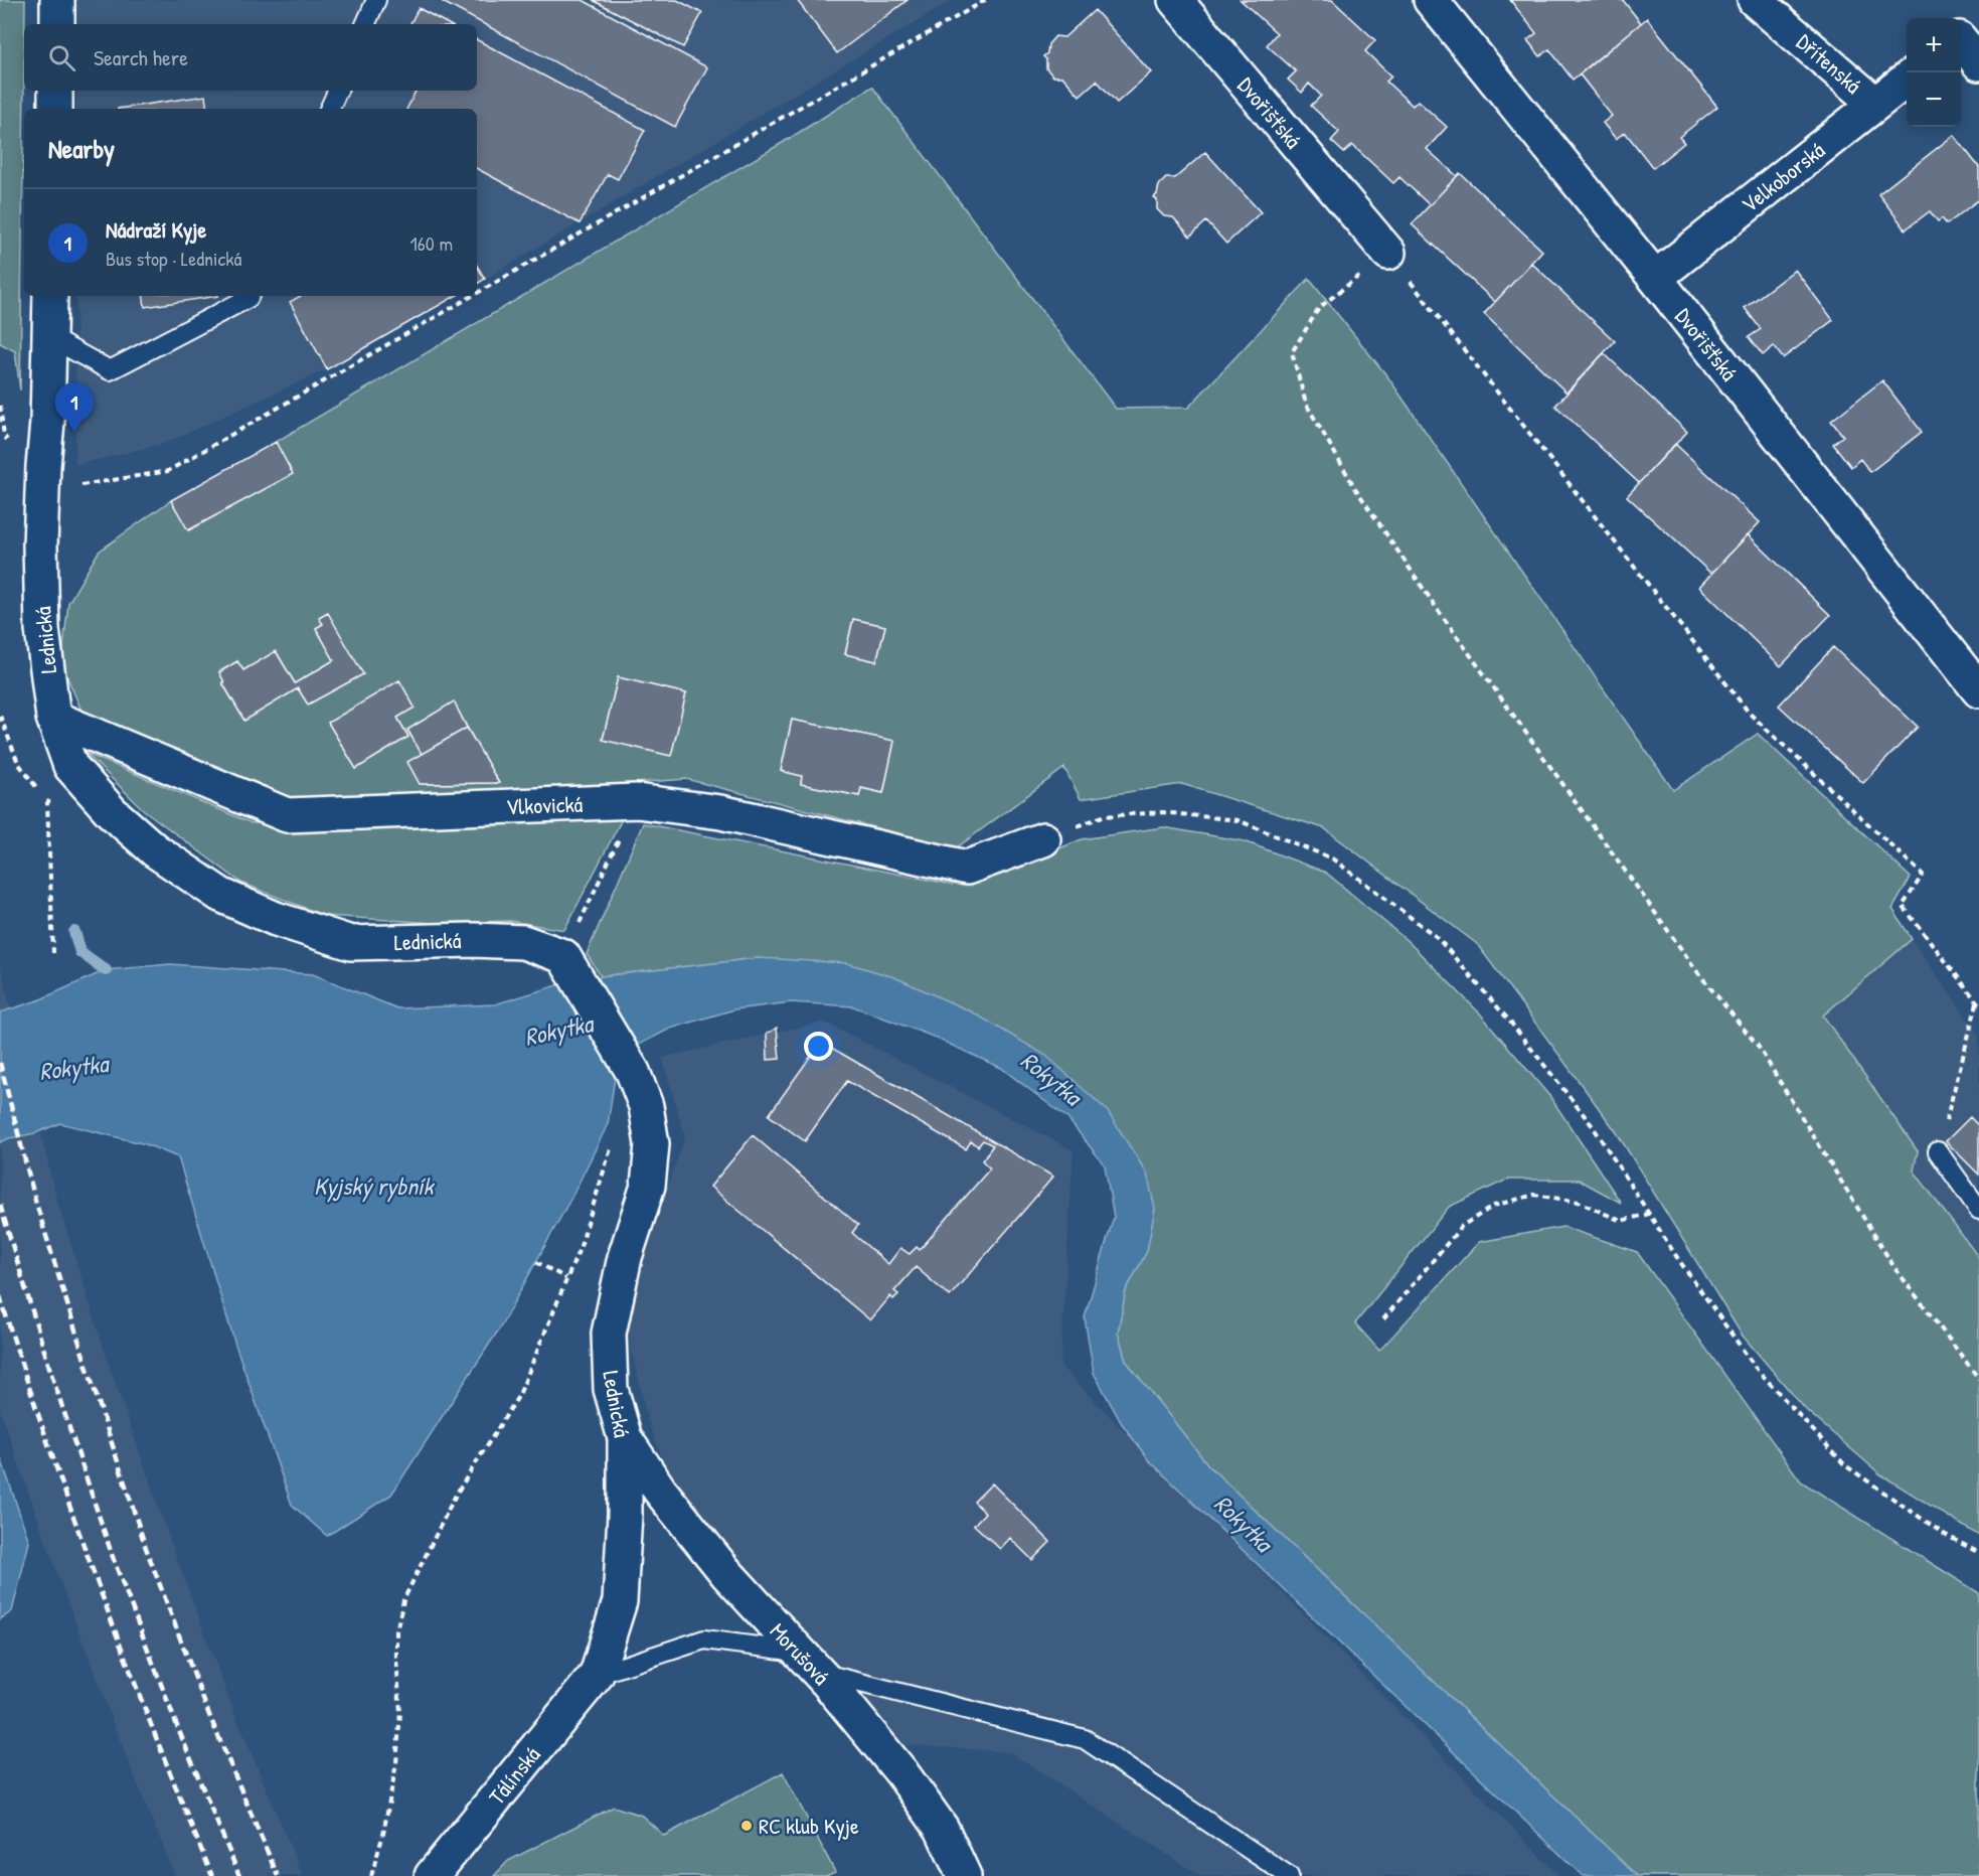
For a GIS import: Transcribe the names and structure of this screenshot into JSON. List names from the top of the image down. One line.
{"streets":{"street":["Dřítenská","Dvořišťská","Velkoborská","Lednická","Vlkovická","Morušová","Tálínská"]},"crossings":[["Dřítenská","Velkoborská"],["Dvořišťská","Velkoborská"],["Lednická","Vlkovická"],["Lednická","Morušová"],["Lednická","Tálínská"]],"water":["Rokytka","Kyjský rybník"],"places":["RC klub Kyje"],"page":{"map_buttons":["+","−"],"search":"Search here","heading":"Nearby","list":[{"mark":"1","name":"Nádraží Kyje","note":"Bus stop · Lednická","value":"160 m"}],"pins":"1"}}
